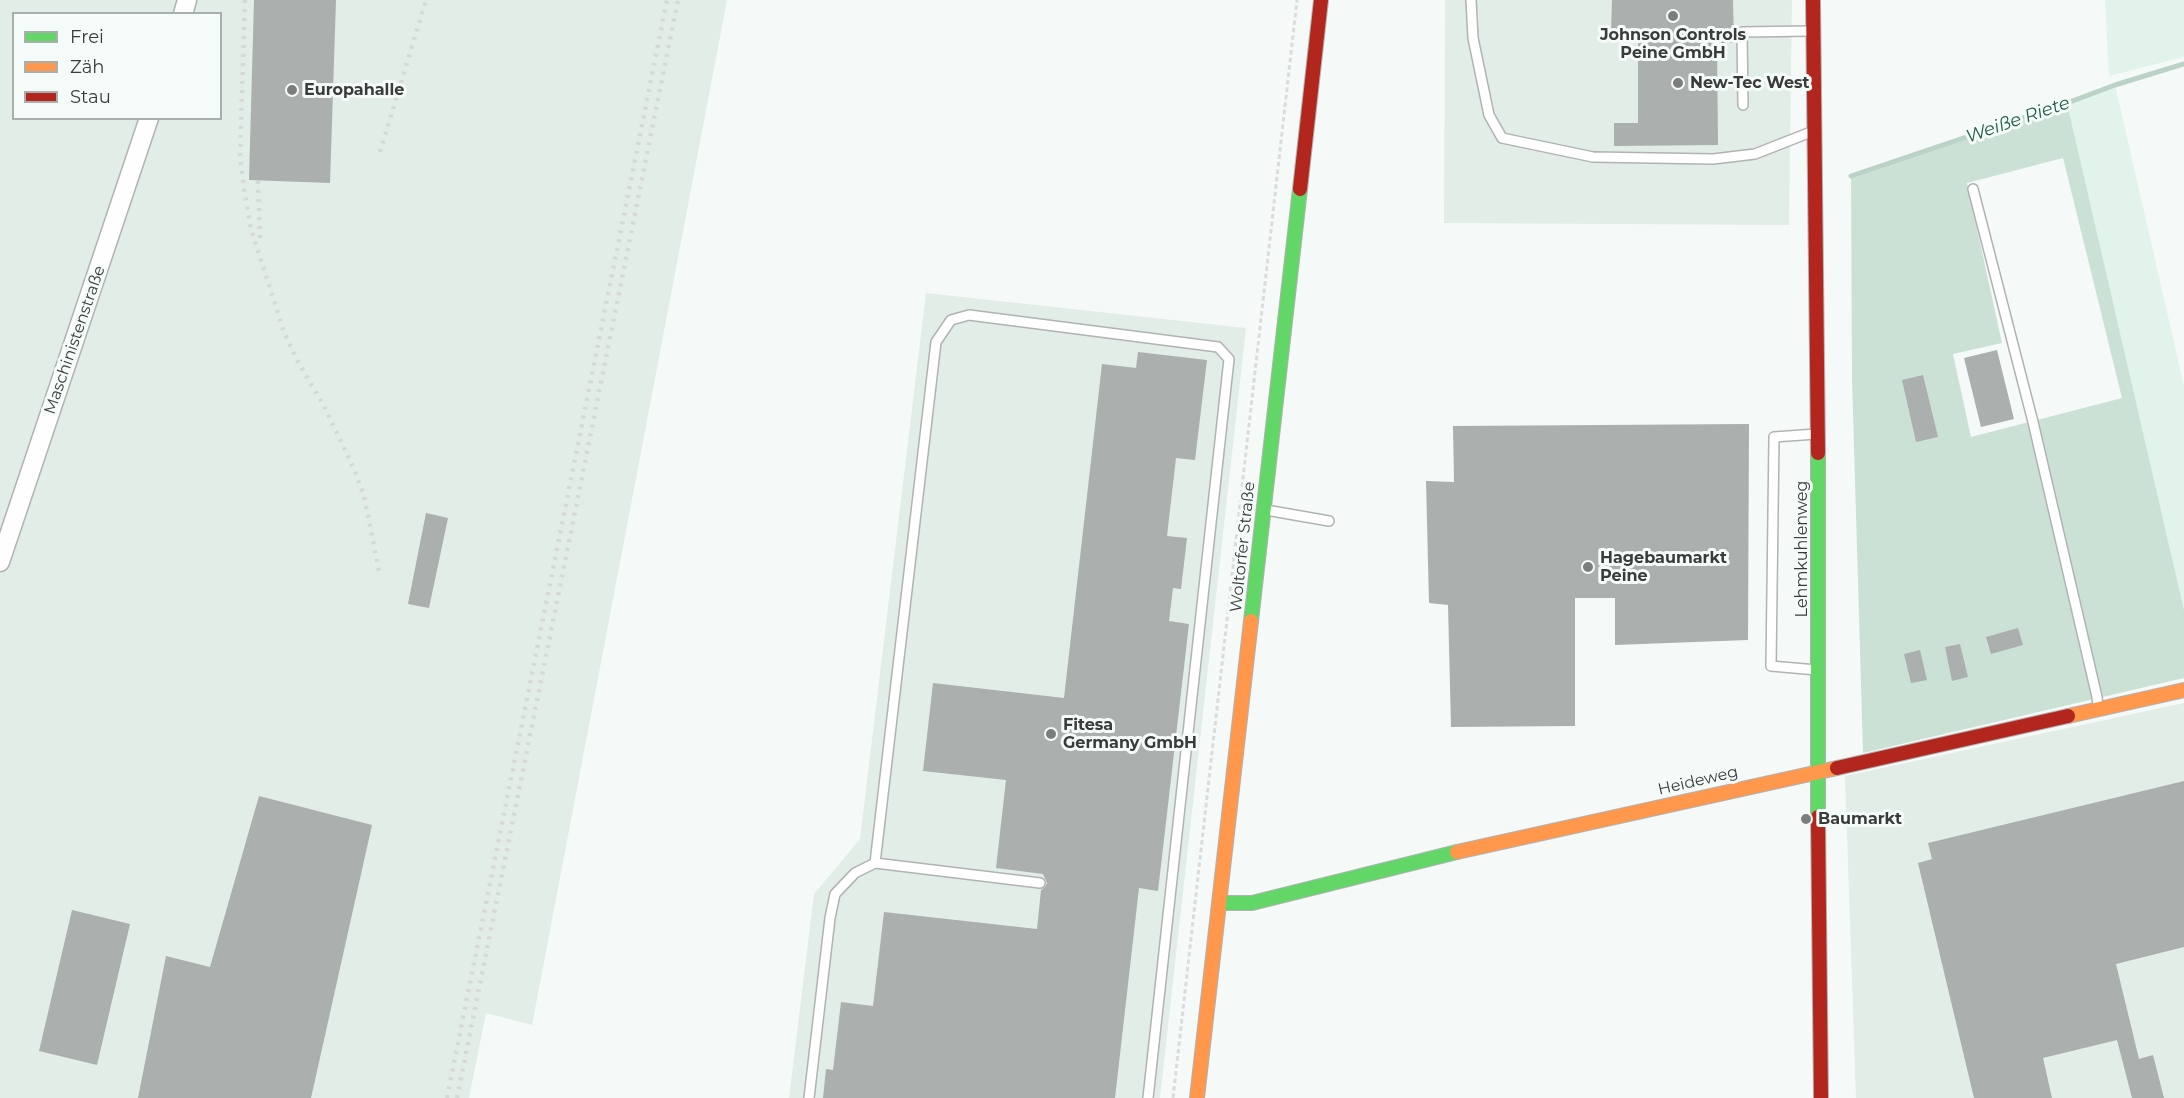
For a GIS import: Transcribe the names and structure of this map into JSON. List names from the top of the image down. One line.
{"streets":{"street":["Maschinistenstraße","Woltorfer Straße","Lehmkuhlenweg","Heideweg"]},"crossings":[["Woltorfer Straße","Heideweg"],["Lehmkuhlenweg","Heideweg"]],"water":["Weiße Riete"],"places":["Johnson Controls Peine GmbH","New-Tec West","Europahalle","Hagebaumarkt Peine","Fitesa Germany GmbH","Baumarkt"],"legend":["Frei","Zäh","Stau"]}
